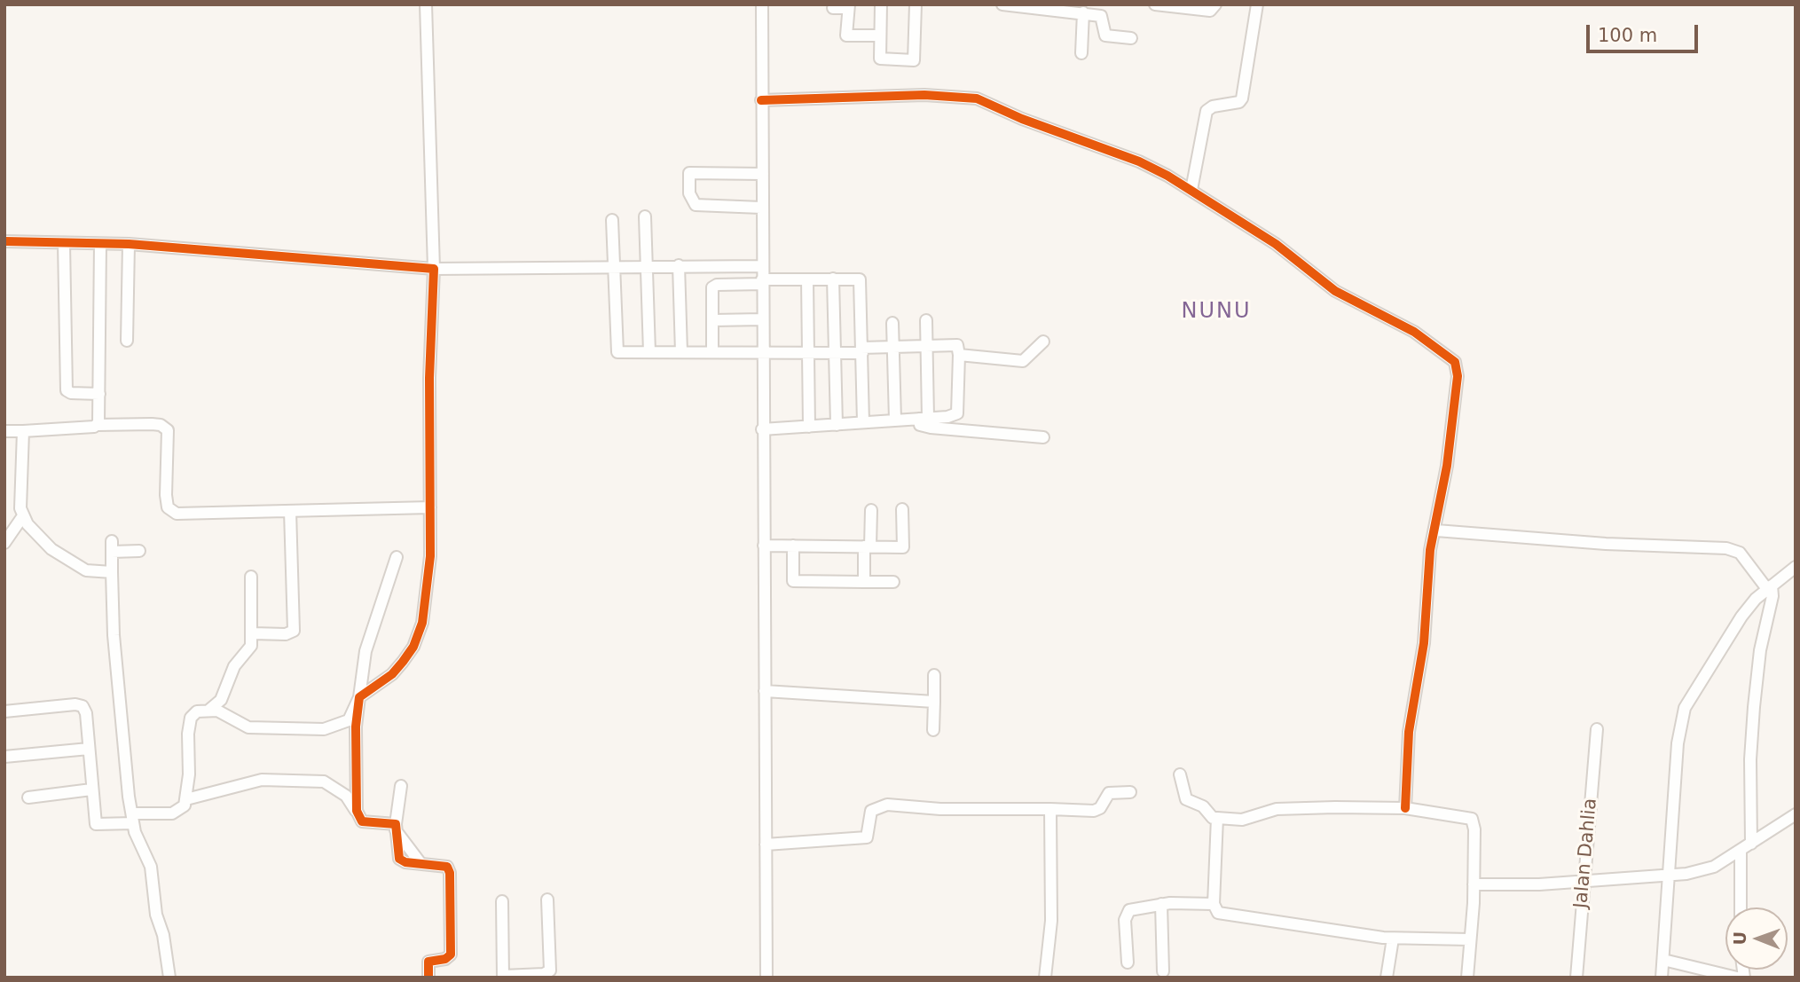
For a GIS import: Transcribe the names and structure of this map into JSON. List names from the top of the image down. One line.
{"streets":{"street":["Jalan Dahlia"]},"districts":["NUNU"],"scale_bar":"100 m","north":"left"}
